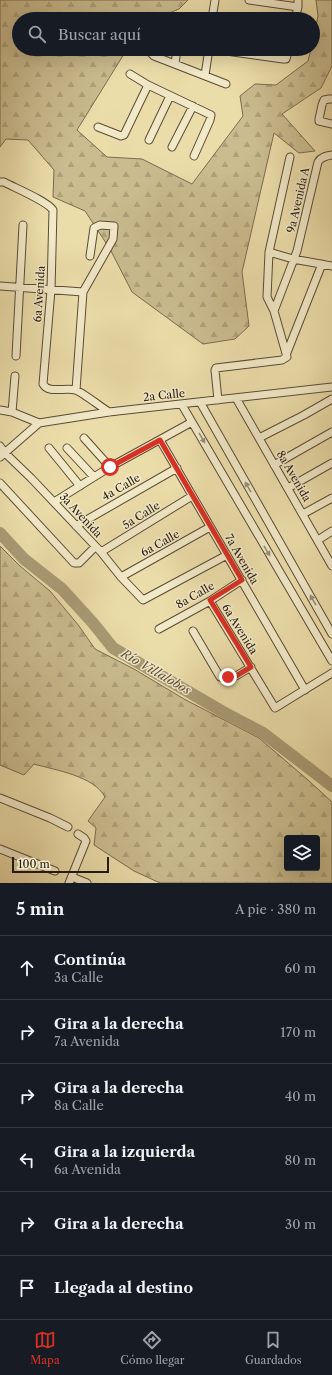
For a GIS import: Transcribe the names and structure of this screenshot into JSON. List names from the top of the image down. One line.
{"streets":{"street":["9a Avenida A","6a Avenida","2a Calle","8a Avenida","4a Calle","3a Avenida","5a Calle","6a Calle","7a Avenida","8a Calle"]},"crossings":[["6a Avenida","7a Avenida"],["6a Avenida","8a Calle"],["2a Calle","8a Avenida"],["4a Calle","3a Avenida"],["4a Calle","7a Avenida"],["3a Avenida","5a Calle"],["3a Avenida","6a Calle"],["3a Avenida","7a Avenida"],["5a Calle","7a Avenida"],["6a Calle","7a Avenida"],["7a Avenida","8a Calle"]],"water":["Río Villalobos"],"scale_bar":"100 m","page":{"search":"Buscar aquí","scale":"100 m","heading":["5 min","A pie · 380 m"],"list":[["Continúa","3a Calle","60 m"],["Gira a la derecha","7a Avenida","170 m"],["Gira a la derecha","8a Calle","40 m"],["Gira a la izquierda","6a Avenida","80 m"],["Gira a la derecha","30 m"],"Llegada al destino"],"nav":["Mapa","Cómo llegar","Guardados"]}}
